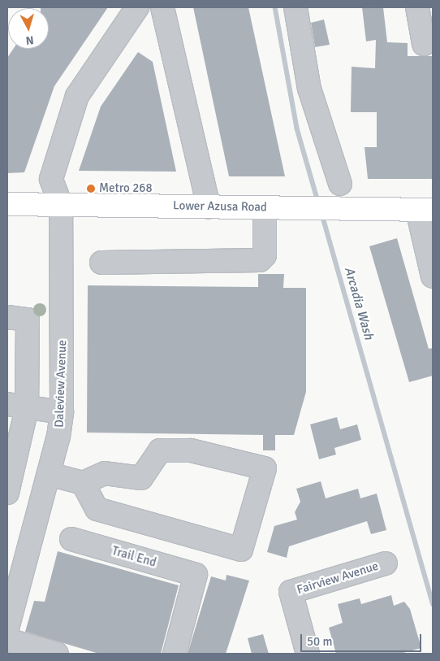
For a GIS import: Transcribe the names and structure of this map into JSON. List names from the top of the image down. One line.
{"streets":{"main road":["Lower Azusa Road"],"street":["Daleview Avenue","Trail End","Fairview Avenue"]},"crossings":[["Lower Azusa Road","Daleview Avenue"]],"water":["Arcadia Wash"],"places":["Metro 268"],"scale_bar":"50 m","north":"bottom"}
